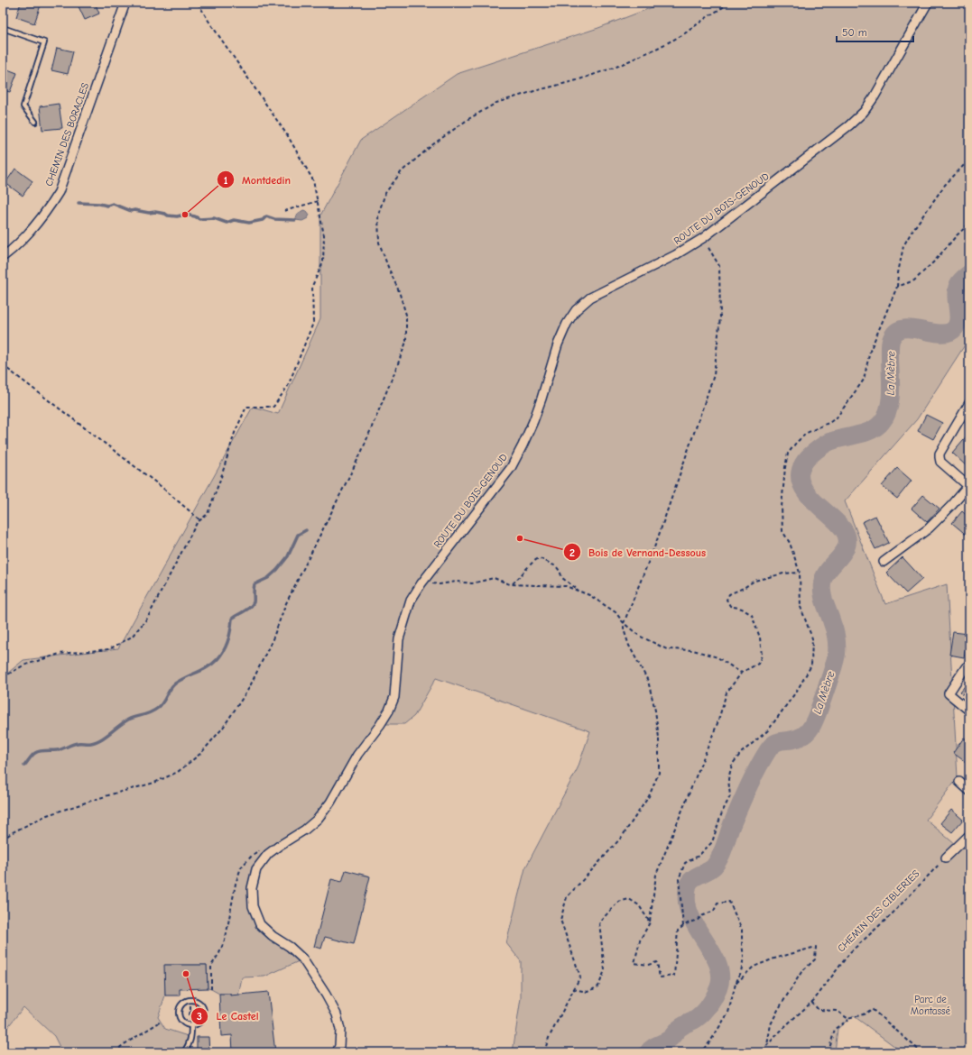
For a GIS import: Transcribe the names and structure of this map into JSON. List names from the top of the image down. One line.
{"streets":{"street":["CHEMIN DES BORACLES","ROUTE DU BOIS-GENOUD"],"path":["CHEMIN DES CIBLERIES"]},"water":["La Mèbre"],"parks":["Parc de Montassé"],"places":["Montdedin","Bois de Vernand-Dessous","Le Castel"],"scale_bar":"50 m"}
